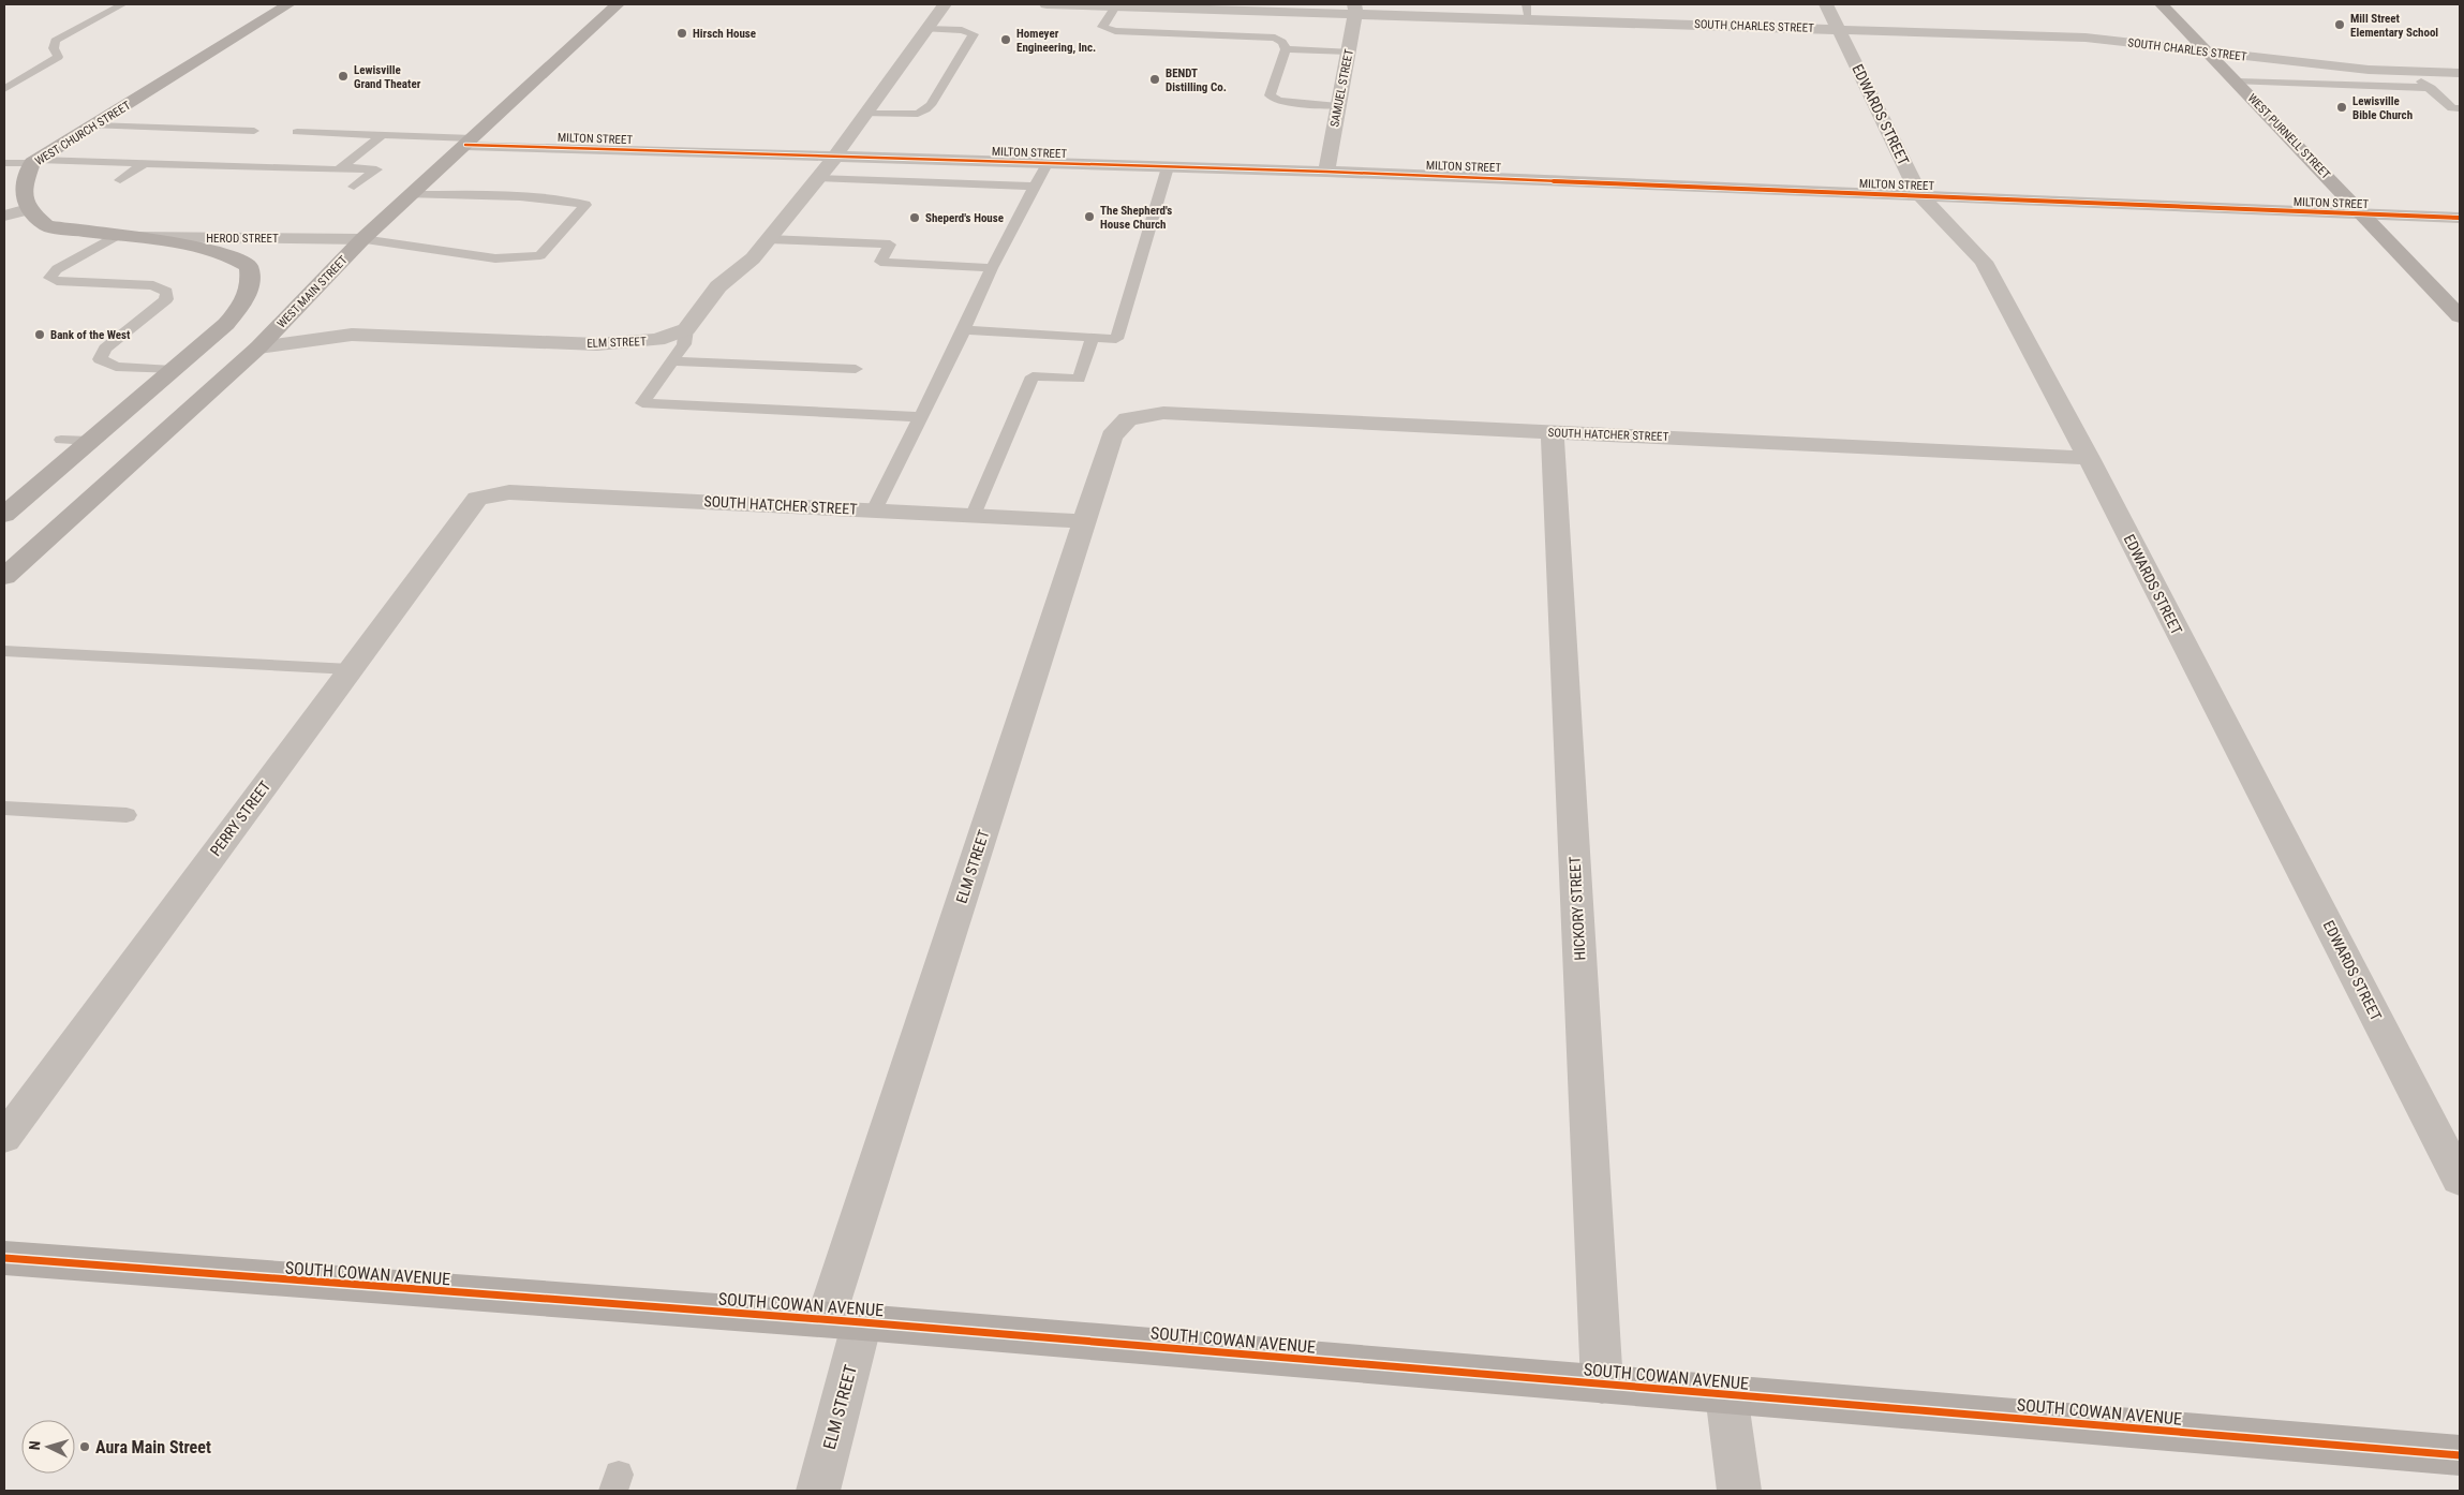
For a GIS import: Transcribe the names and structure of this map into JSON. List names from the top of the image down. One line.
{"streets":{"main road":["WEST CHURCH STREET","WEST PURNELL STREET","WEST MAIN STREET","SOUTH COWAN AVENUE"],"street":["SOUTH CHARLES STREET","SAMUEL STREET","EDWARDS STREET","MILTON STREET","HEROD STREET","ELM STREET","SOUTH HATCHER STREET","PERRY STREET","HICKORY STREET"]},"crossings":[["SOUTH CHARLES STREET","SAMUEL STREET"],["SOUTH CHARLES STREET","EDWARDS STREET"],["SOUTH CHARLES STREET","WEST PURNELL STREET"],["SAMUEL STREET","MILTON STREET"],["EDWARDS STREET","MILTON STREET"],["EDWARDS STREET","SOUTH HATCHER STREET"],["WEST PURNELL STREET","MILTON STREET"],["MILTON STREET","WEST MAIN STREET"],["HEROD STREET","WEST MAIN STREET"],["WEST MAIN STREET","ELM STREET"],["ELM STREET","SOUTH HATCHER STREET"],["ELM STREET","SOUTH COWAN AVENUE"],["SOUTH HATCHER STREET","PERRY STREET"],["SOUTH HATCHER STREET","HICKORY STREET"],["HICKORY STREET","SOUTH COWAN AVENUE"]],"places":["Mill Street Elementary School","Hirsch House","Homeyer Engineering, Inc.","Lewisville Grand Theater","BENDT Distilling Co.","Lewisville Bible Church","The Shepherd's House Church","Sheperd's House","Bank of the West","Aura Main Street"],"north":"left"}
